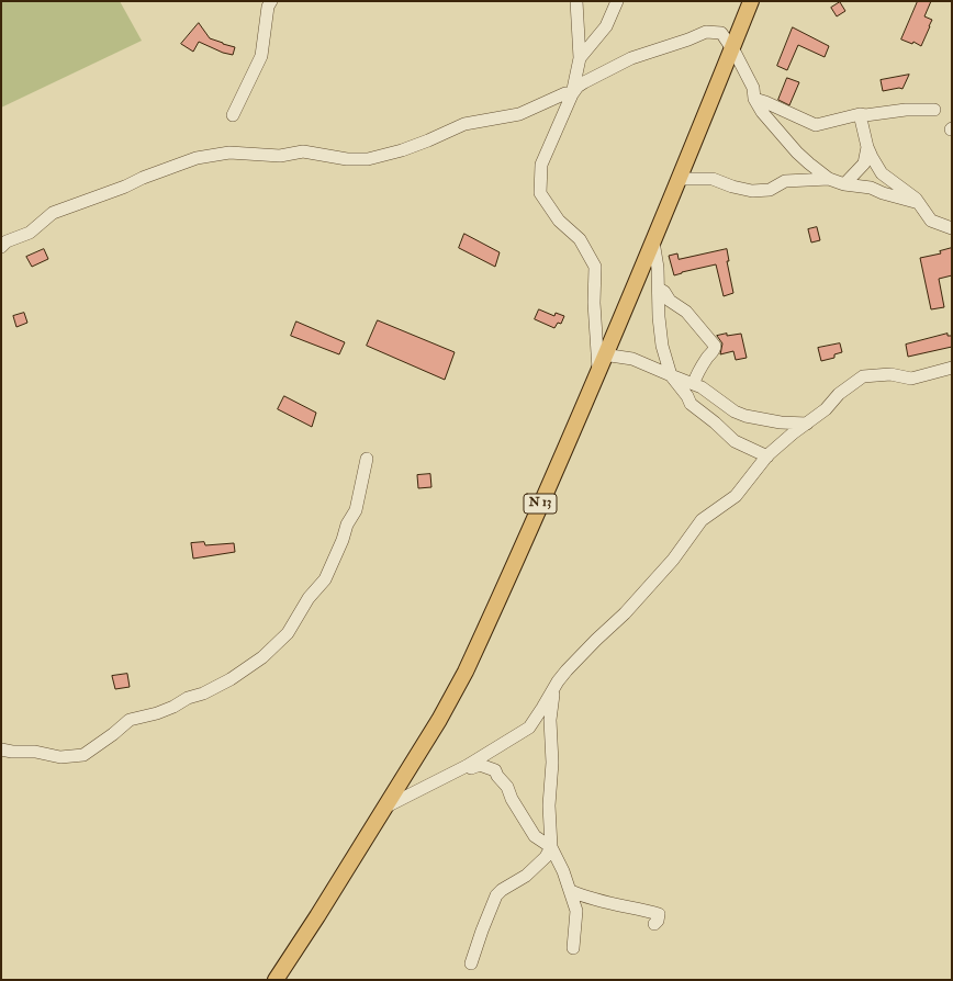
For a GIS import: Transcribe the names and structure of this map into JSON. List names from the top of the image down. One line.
{"streets":{"main road":["N 13"]}}
